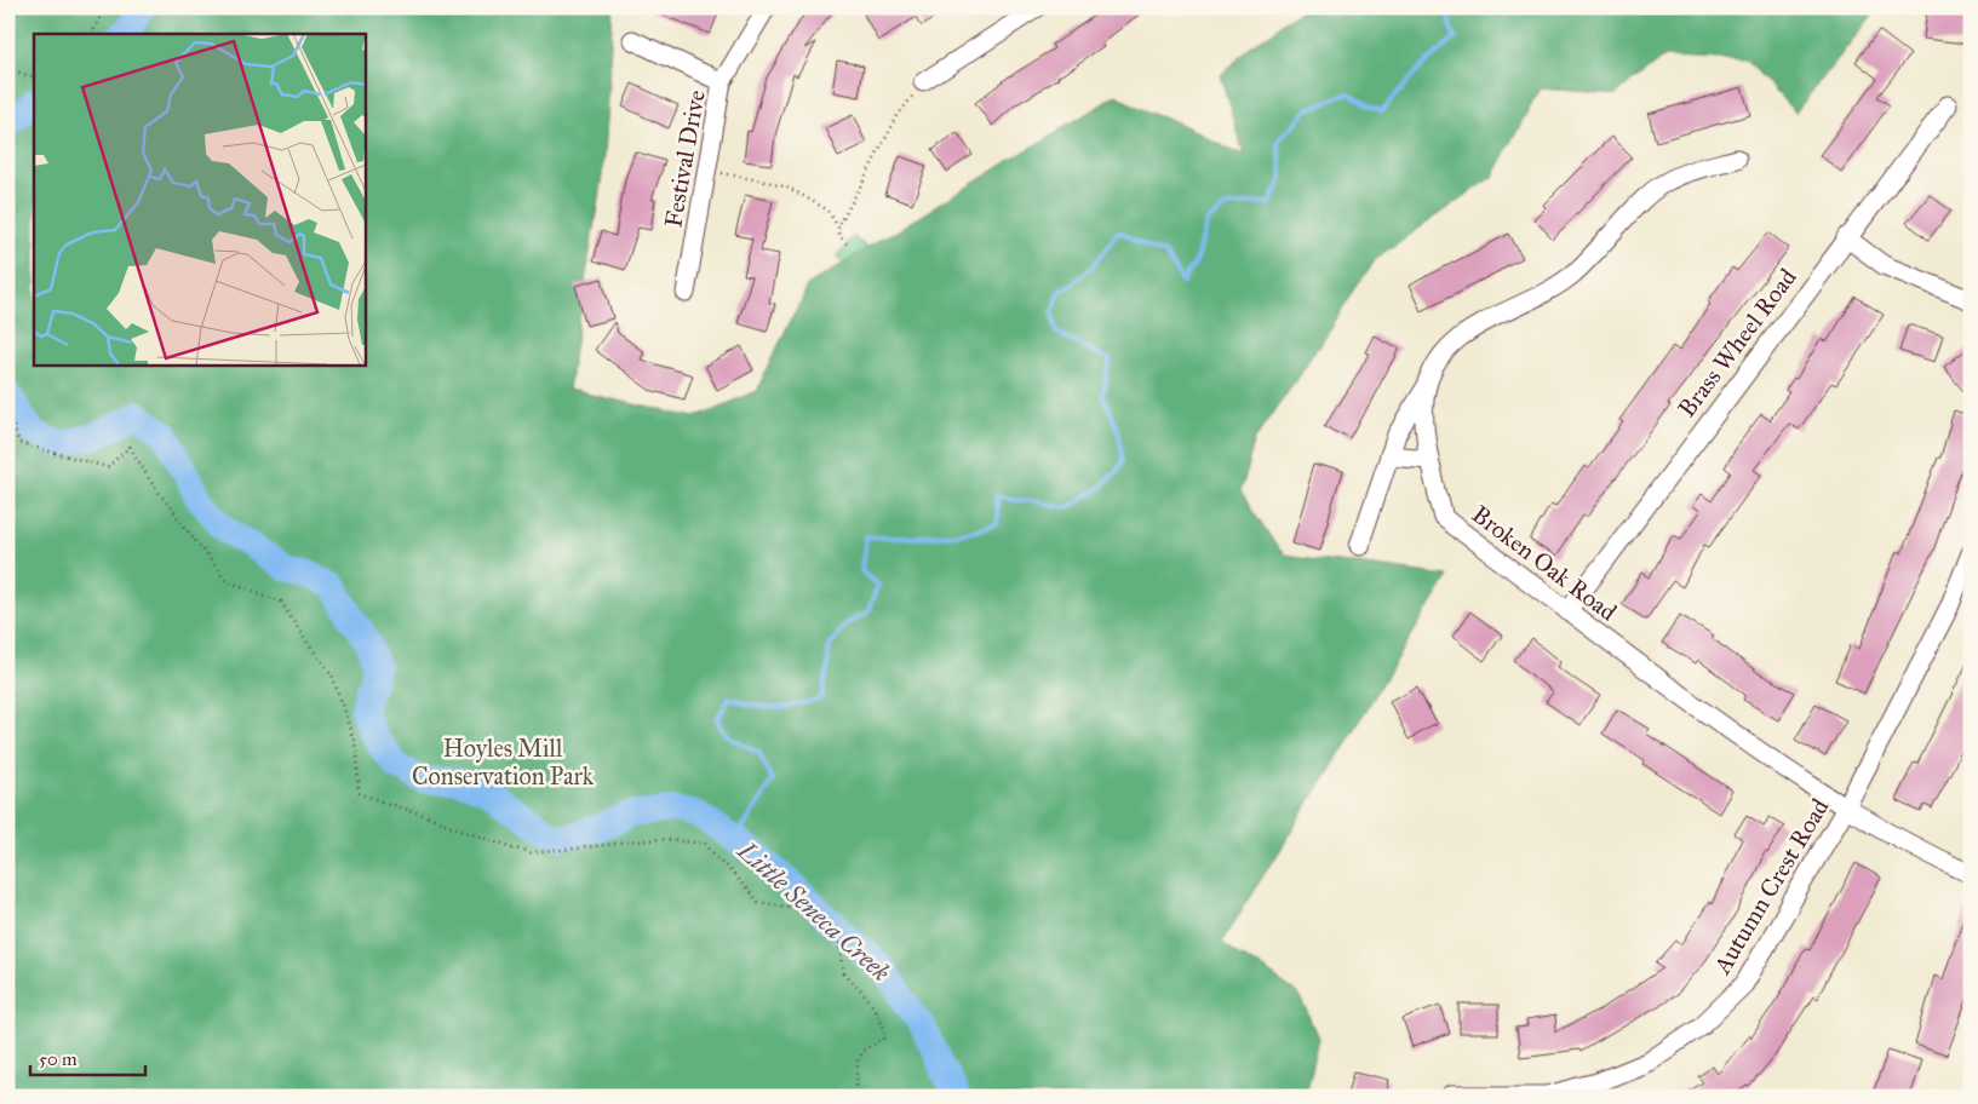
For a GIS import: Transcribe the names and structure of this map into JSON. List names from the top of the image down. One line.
{"streets":{"street":["Festival Drive","Brass Wheel Road","Broken Oak Road","Autumn Crest Road"]},"crossings":[["Brass Wheel Road","Broken Oak Road"],["Broken Oak Road","Autumn Crest Road"]],"water":["Little Seneca Creek"],"parks":["Hoyles Mill Conservation Park"],"scale_bar":"50 m"}
